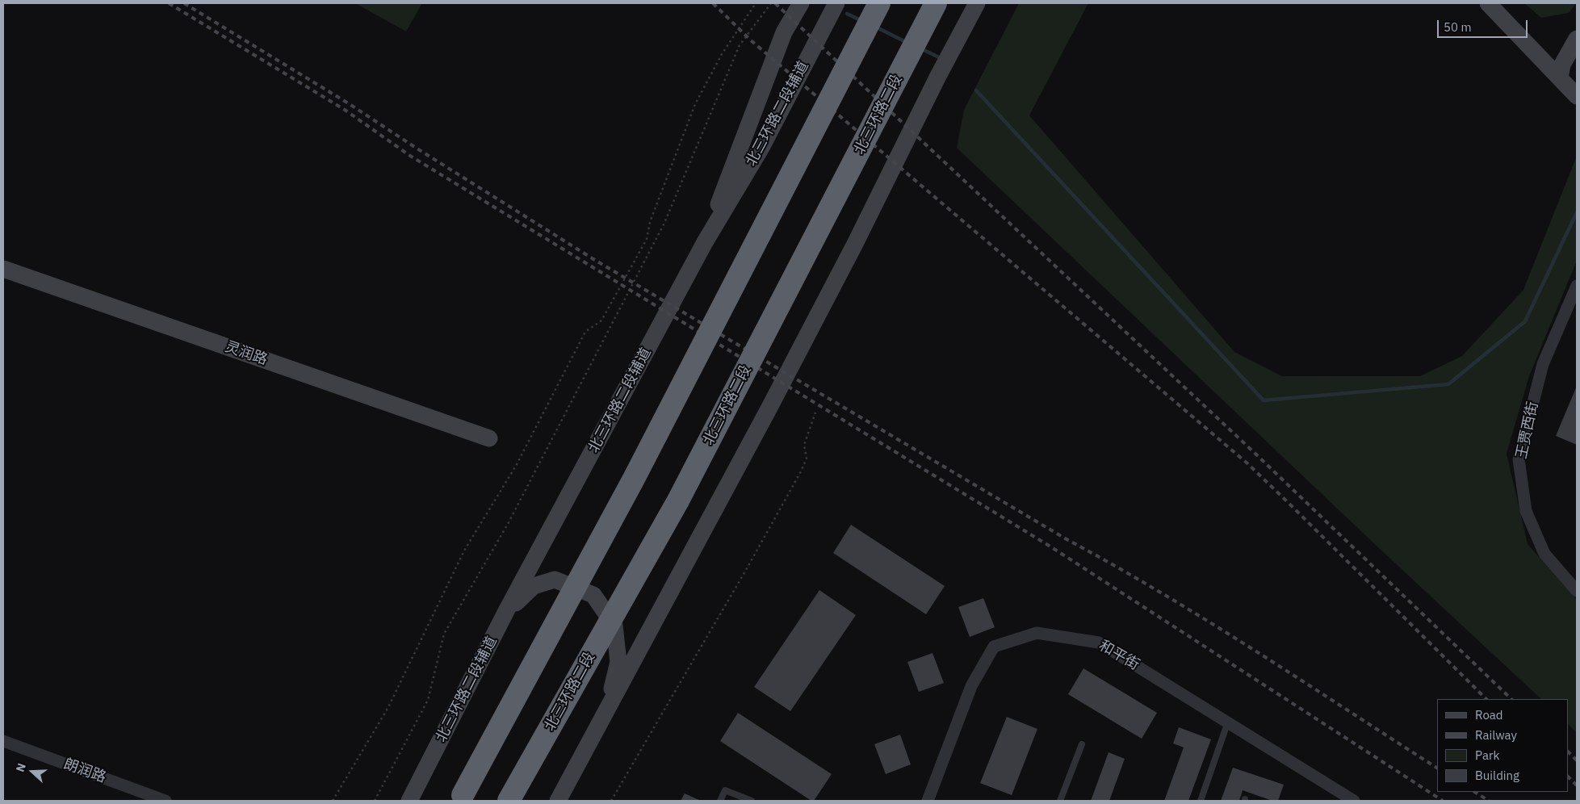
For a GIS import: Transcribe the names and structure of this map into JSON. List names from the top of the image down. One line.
{"streets":{"highway":["北三环路二段"],"main road":["北三环路二段辅道","灵润路"],"street":["王贾西街","和平街","朗润路"]},"legend":["Road","Railway","Park","Building"],"scale_bar":"50 m","north":"left"}
